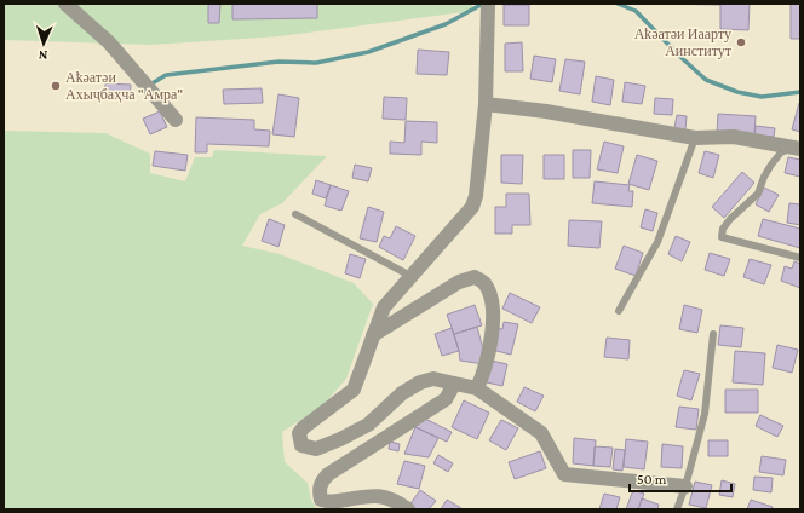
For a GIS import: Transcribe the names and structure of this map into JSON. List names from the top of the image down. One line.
{"places":["Аҟәатәи Иаарту Аинститут","Аҟәатәи Ахыҷбаҳча \"Амра\""],"scale_bar":"50 m","north":"bottom"}
